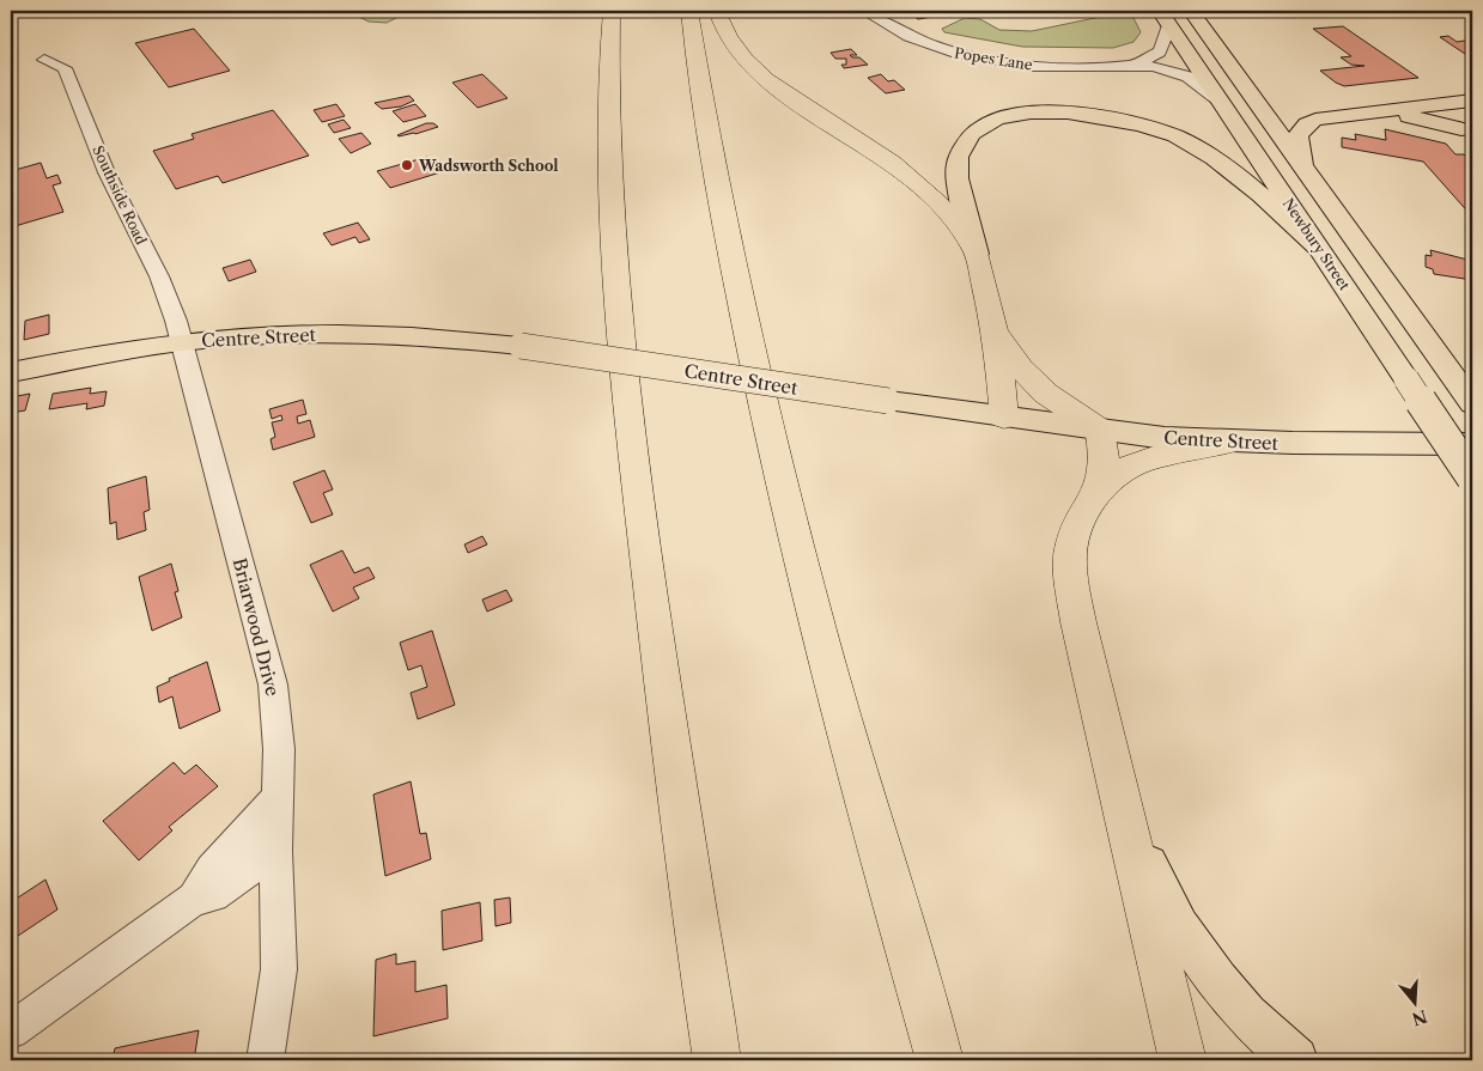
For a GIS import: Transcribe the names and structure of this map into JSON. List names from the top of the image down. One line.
{"streets":{"main road":["Newbury Street","Centre Street"],"street":["Popes Lane","Southside Road","Briarwood Drive"]},"crossings":[["Popes Lane","Newbury Street"],["Southside Road","Centre Street"],["Southside Road","Briarwood Drive"],["Centre Street","Briarwood Drive"]],"places":["Wadsworth School"],"north":"bottom"}
